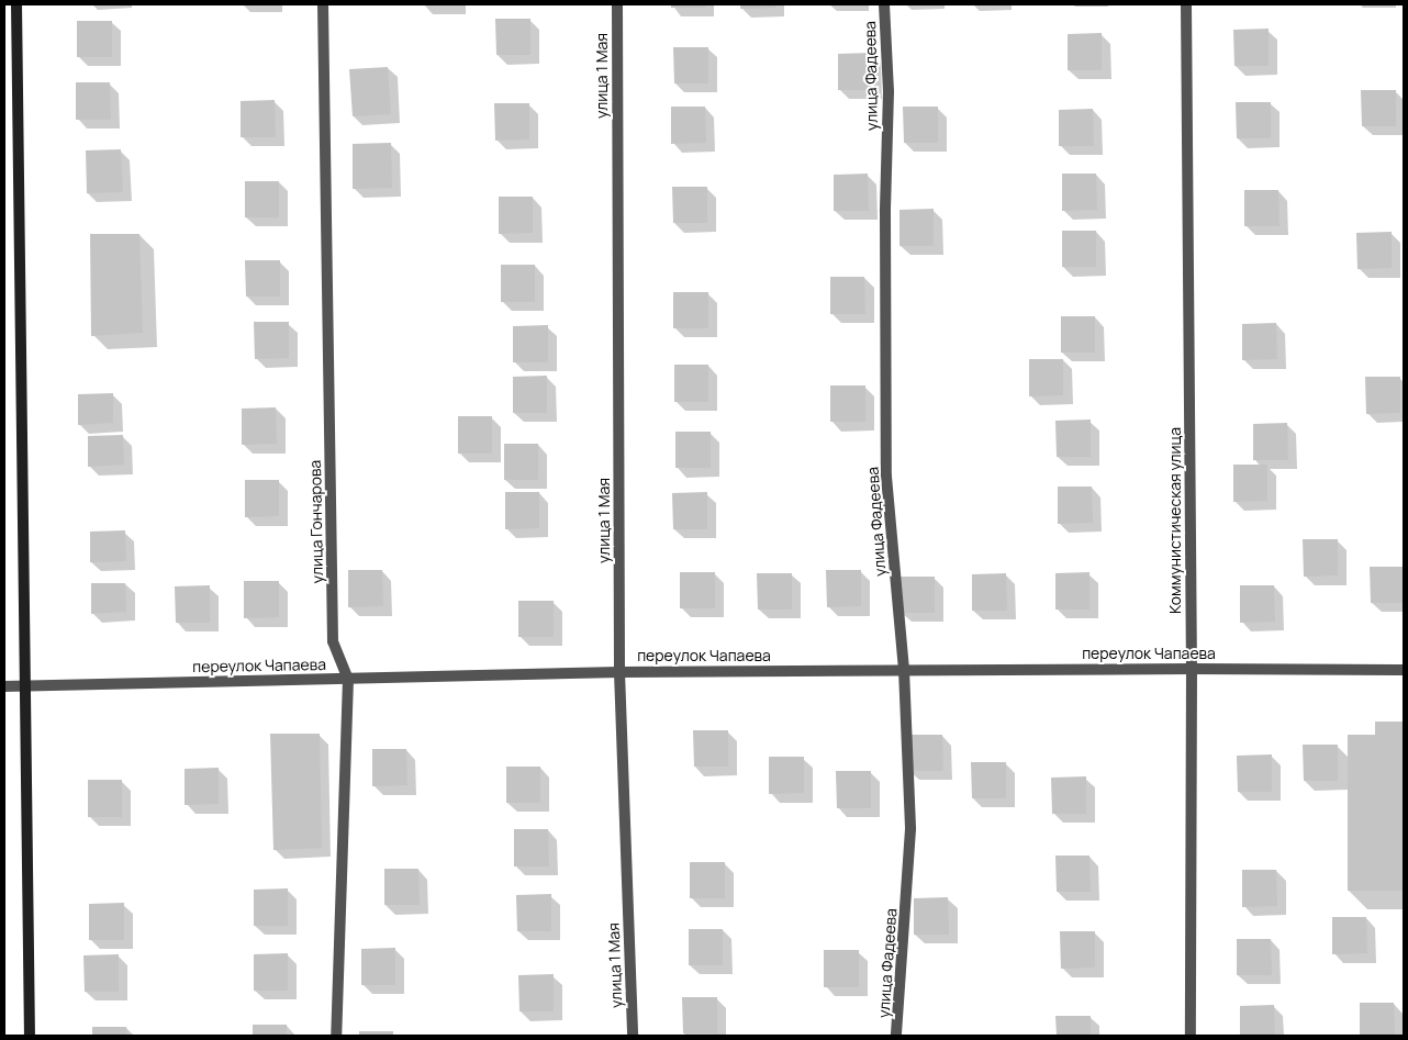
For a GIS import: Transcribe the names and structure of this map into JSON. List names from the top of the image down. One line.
{"streets":{"street":["улица 1 Мая","улица Фадеева","Коммунистическая улица","улица Гончарова","переулок Чапаева"]},"crossings":[["улица 1 Мая","переулок Чапаева"],["улица Фадеева","переулок Чапаева"],["Коммунистическая улица","переулок Чапаева"],["улица Гончарова","переулок Чапаева"]]}
